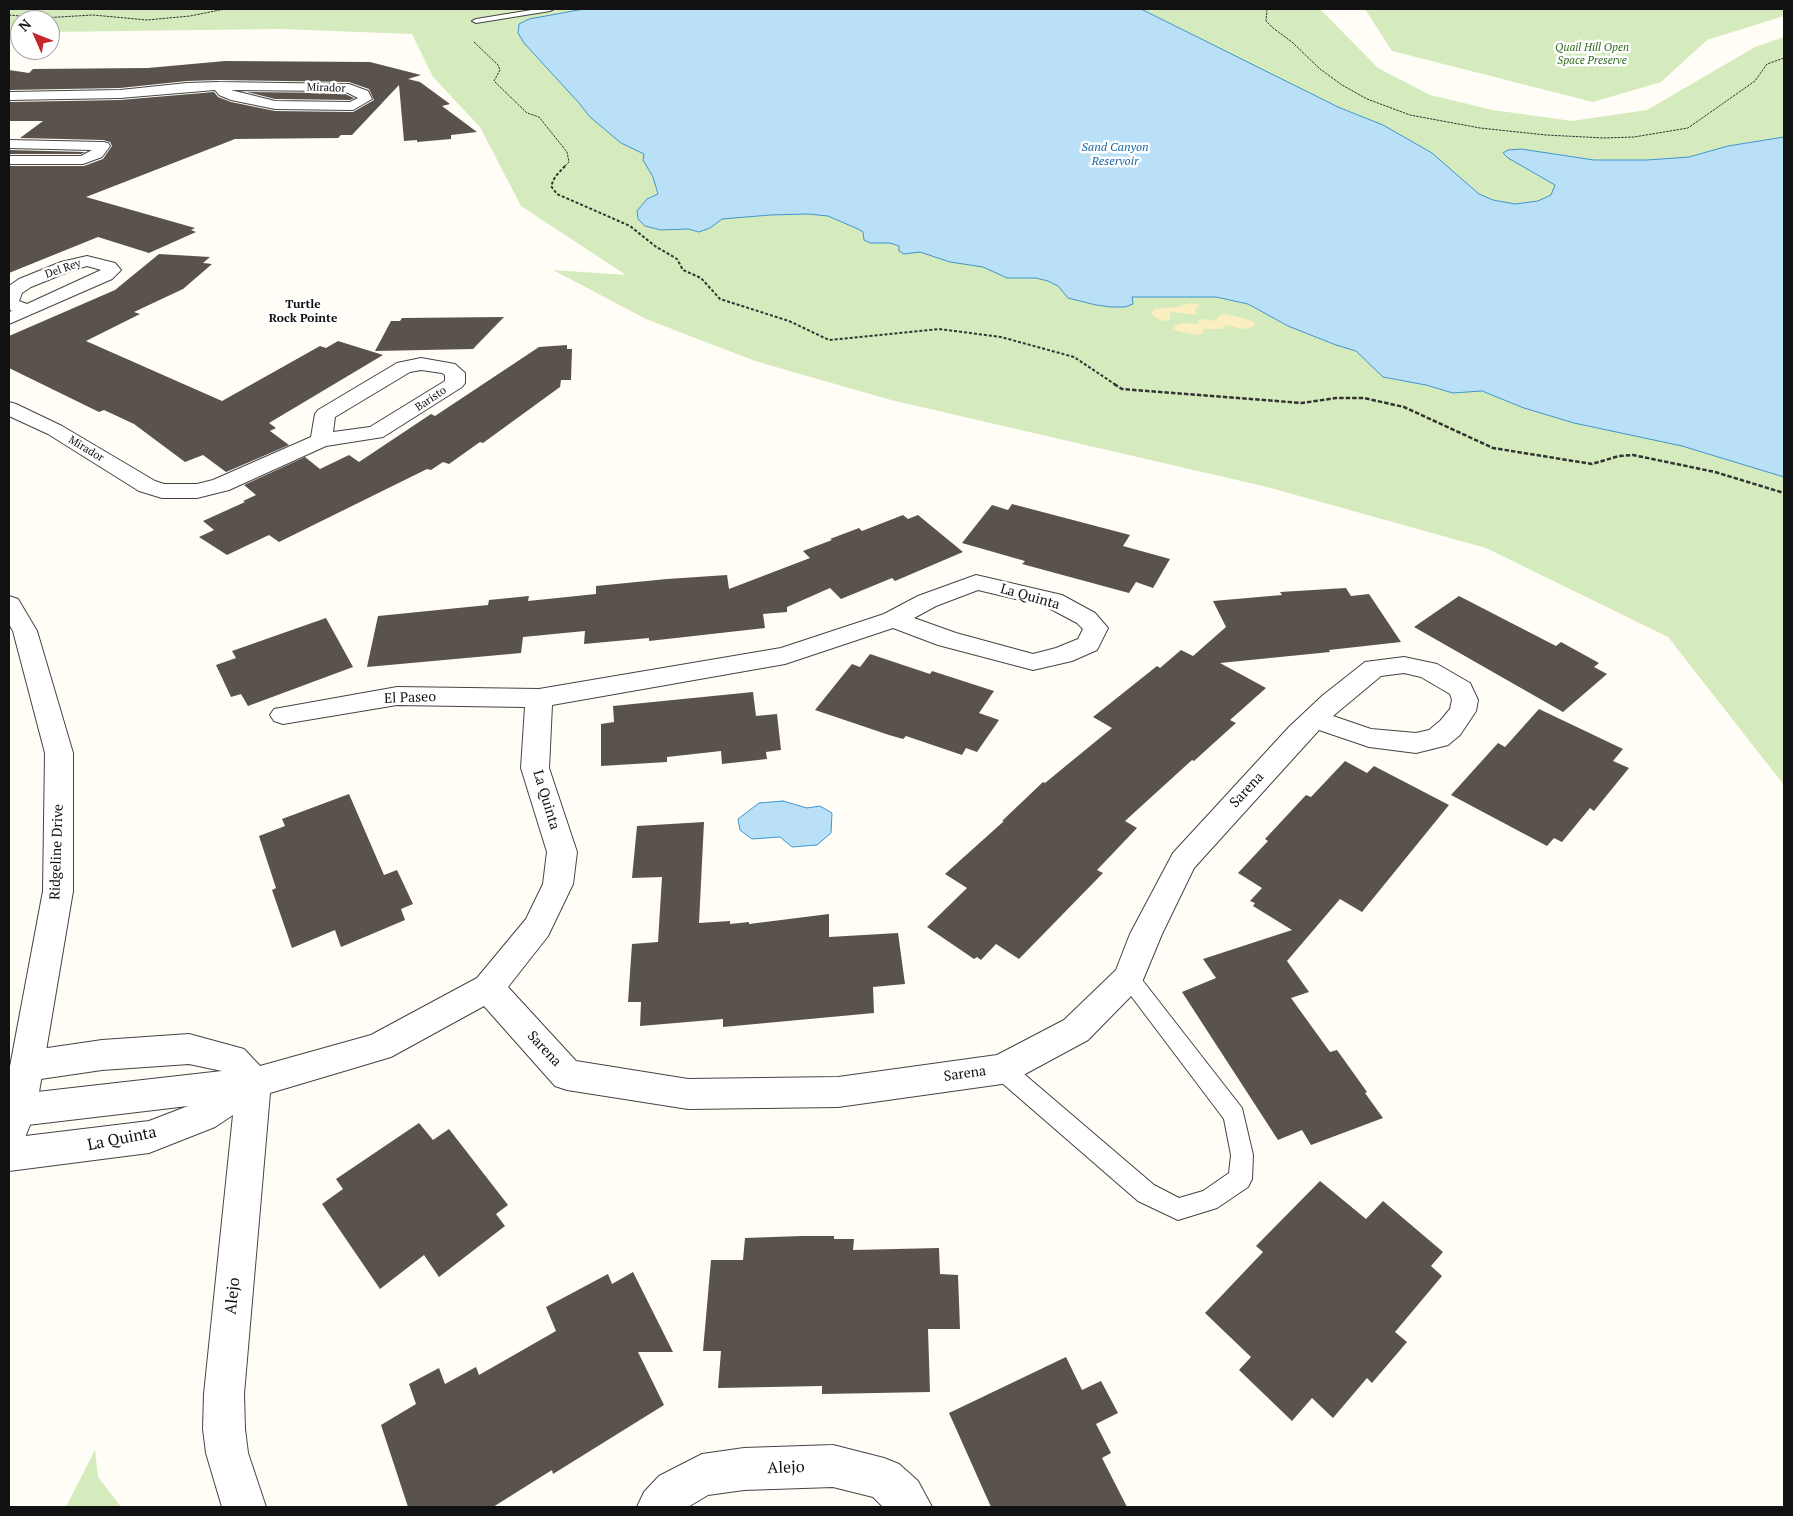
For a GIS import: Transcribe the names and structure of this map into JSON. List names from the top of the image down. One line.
{"streets":{"street":["Mirador","Del Rey","Baristo","La Quinta","El Paseo","Sarena","Ridgeline Drive","Alejo"]},"crossings":[["Mirador","Baristo"],["La Quinta","El Paseo"],["La Quinta","Sarena"],["La Quinta","Ridgeline Drive"],["La Quinta","Alejo"]],"districts":["Turtle Rock Pointe"],"water":["Sand Canyon Reservoir"],"parks":["Quail Hill Open Space Preserve"],"north":"top left"}
